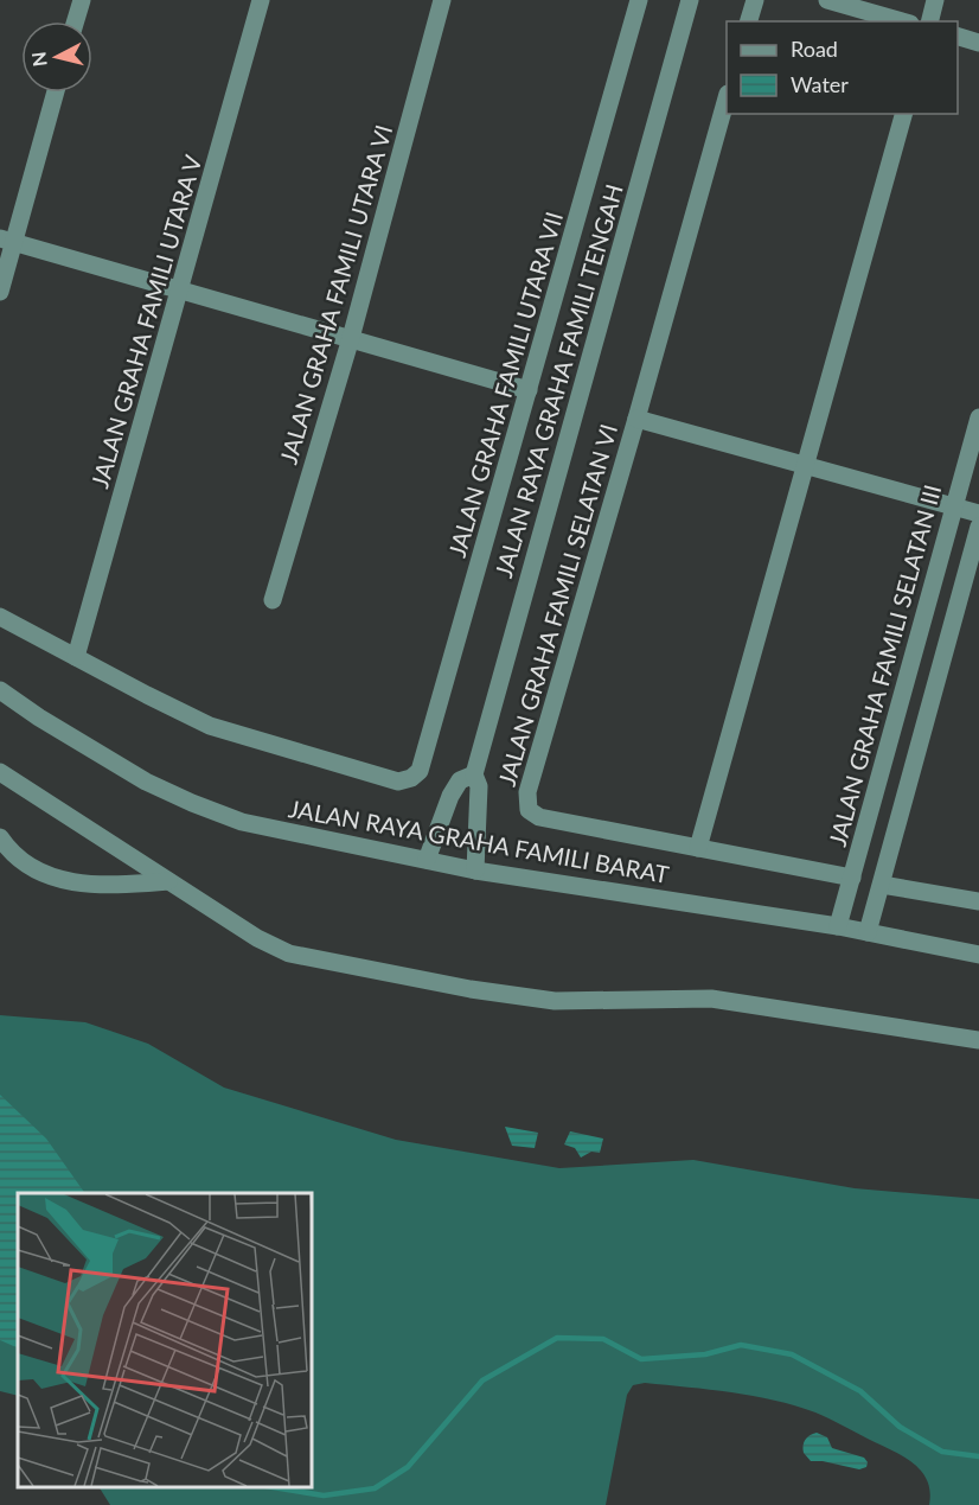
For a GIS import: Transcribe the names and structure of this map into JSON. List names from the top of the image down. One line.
{"streets":{"street":["JALAN GRAHA FAMILI UTARA VI","JALAN GRAHA FAMILI UTARA V","JALAN RAYA GRAHA FAMILI TENGAH","JALAN GRAHA FAMILI UTARA VII","JALAN GRAHA FAMILI SELATAN VI","JALAN GRAHA FAMILI SELATAN III","JALAN RAYA GRAHA FAMILI BARAT"]},"crossings":[["JALAN GRAHA FAMILI UTARA V","JALAN GRAHA FAMILI UTARA VII"],["JALAN RAYA GRAHA FAMILI TENGAH","JALAN RAYA GRAHA FAMILI BARAT"],["JALAN GRAHA FAMILI SELATAN VI","JALAN GRAHA FAMILI SELATAN III"],["JALAN GRAHA FAMILI SELATAN III","JALAN RAYA GRAHA FAMILI BARAT"]],"legend":["Road","Water"],"north":"left"}
